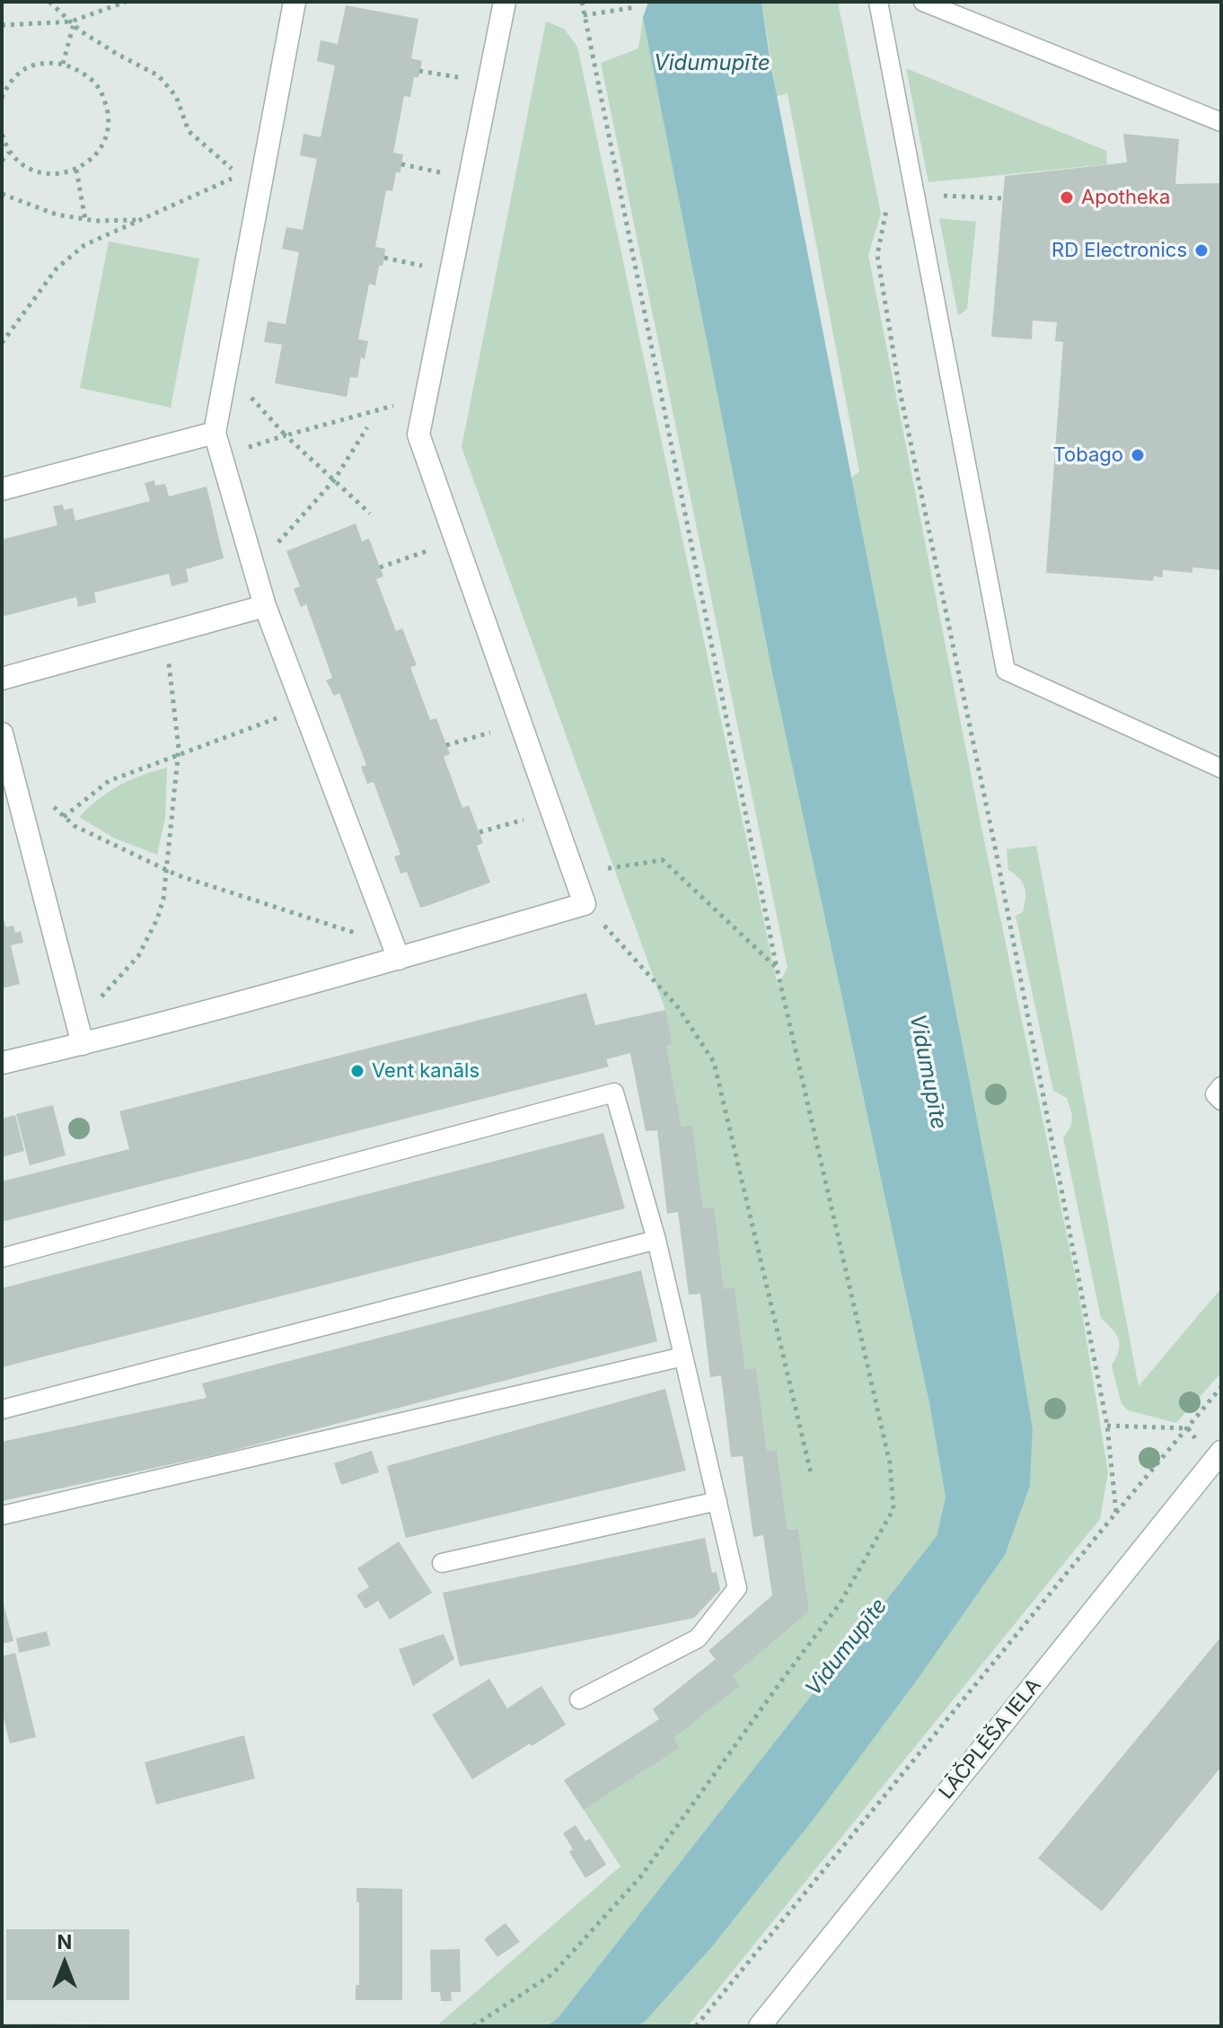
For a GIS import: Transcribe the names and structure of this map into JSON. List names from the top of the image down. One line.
{"streets":{"street":["LĀČPLĒŠA IELA"]},"water":["Vidumupīte"],"places":["Apotheka","RD Electronics","Tobago","Vent kanāls"],"north":"top"}
